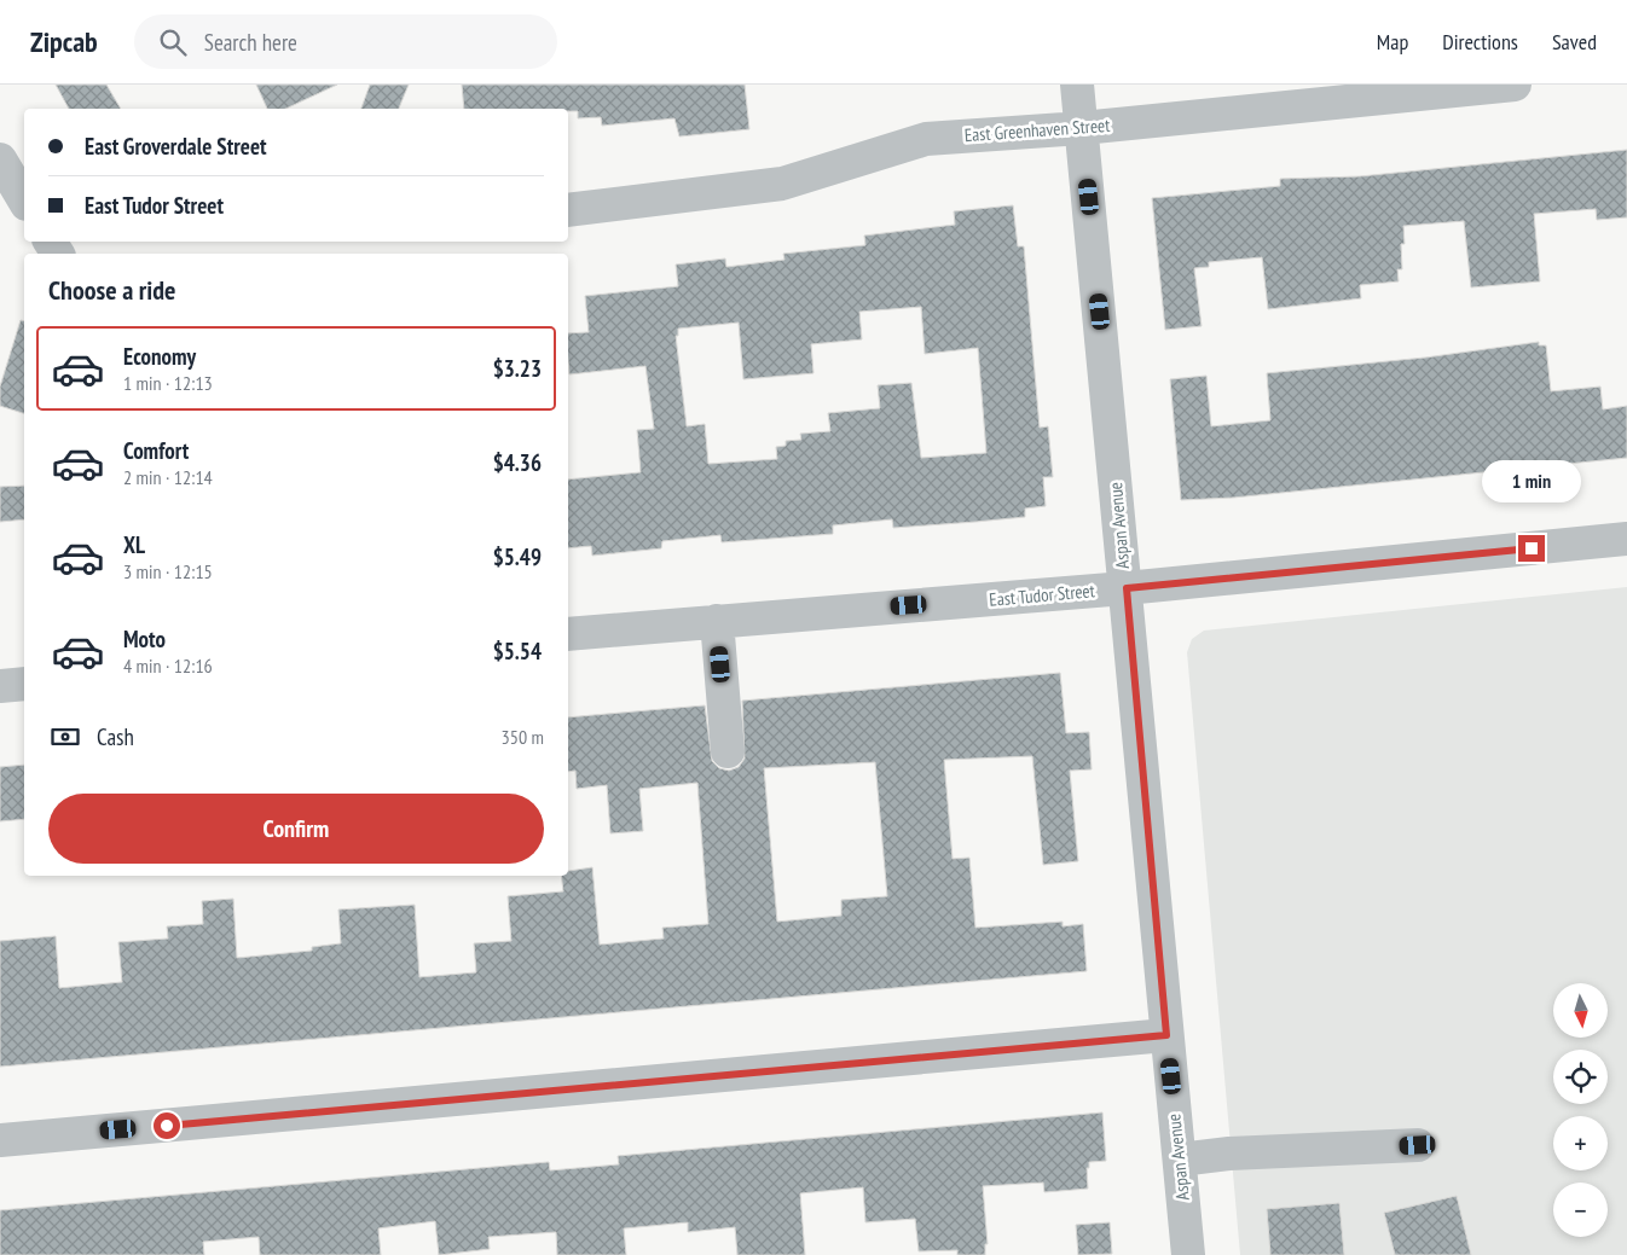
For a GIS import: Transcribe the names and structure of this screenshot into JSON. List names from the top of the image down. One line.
{"streets":{"street":["East Greenhaven Street","Aspan Avenue","East Tudor Street"]},"crossings":[["East Greenhaven Street","Aspan Avenue"],["Aspan Avenue","East Tudor Street"]],"north":"bottom","page":{"header":"Zipcab","search":"Search here","nav":["Map","Directions","Saved"],"banner":["East Groverdale Street","East Tudor Street"],"heading":"Choose a ride","list":[{"name":"Economy","note":"1 min · 12:13","value":"$3.23"},{"name":"Comfort","note":"2 min · 12:14","value":"$4.36"},{"name":"XL","note":"3 min · 12:15","value":"$5.49"},{"name":"Moto","note":"4 min · 12:16","value":"$5.54"}],"bubble":"1 min","pay":["Cash","350 m"],"buttons":"Confirm","map_buttons":["+","−"]}}
